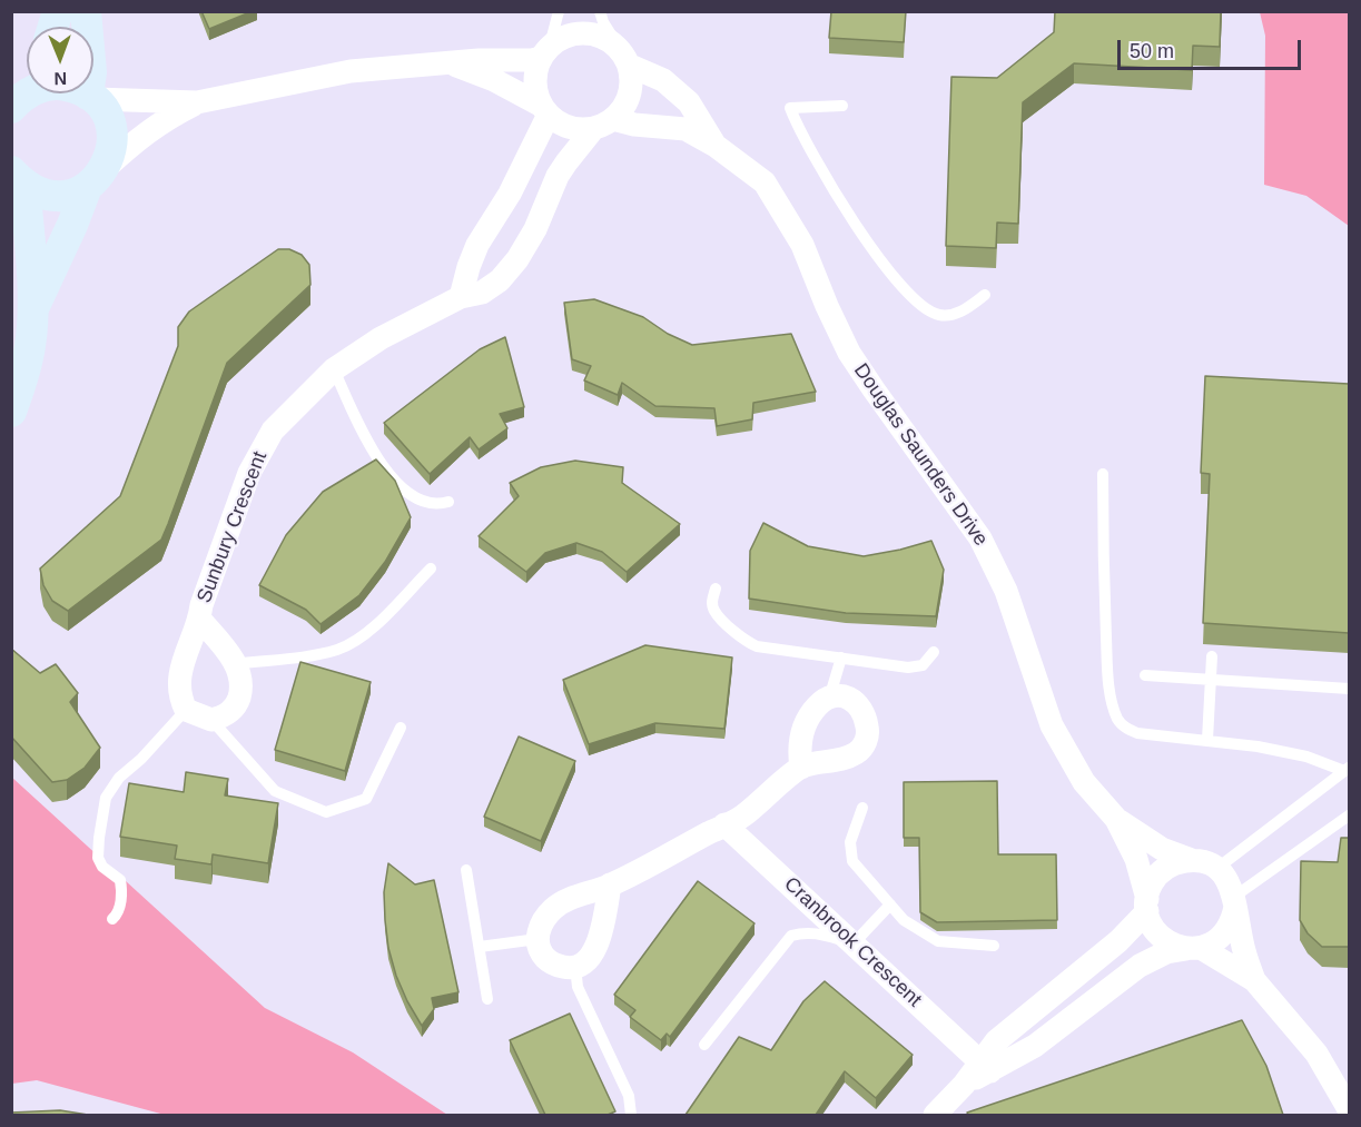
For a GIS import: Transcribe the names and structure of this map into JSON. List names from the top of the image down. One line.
{"streets":{"street":["Douglas Saunders Drive","Sunbury Crescent","Cranbrook Crescent"]},"crossings":[["Douglas Saunders Drive","Sunbury Crescent"]],"scale_bar":"50 m","north":"bottom"}
